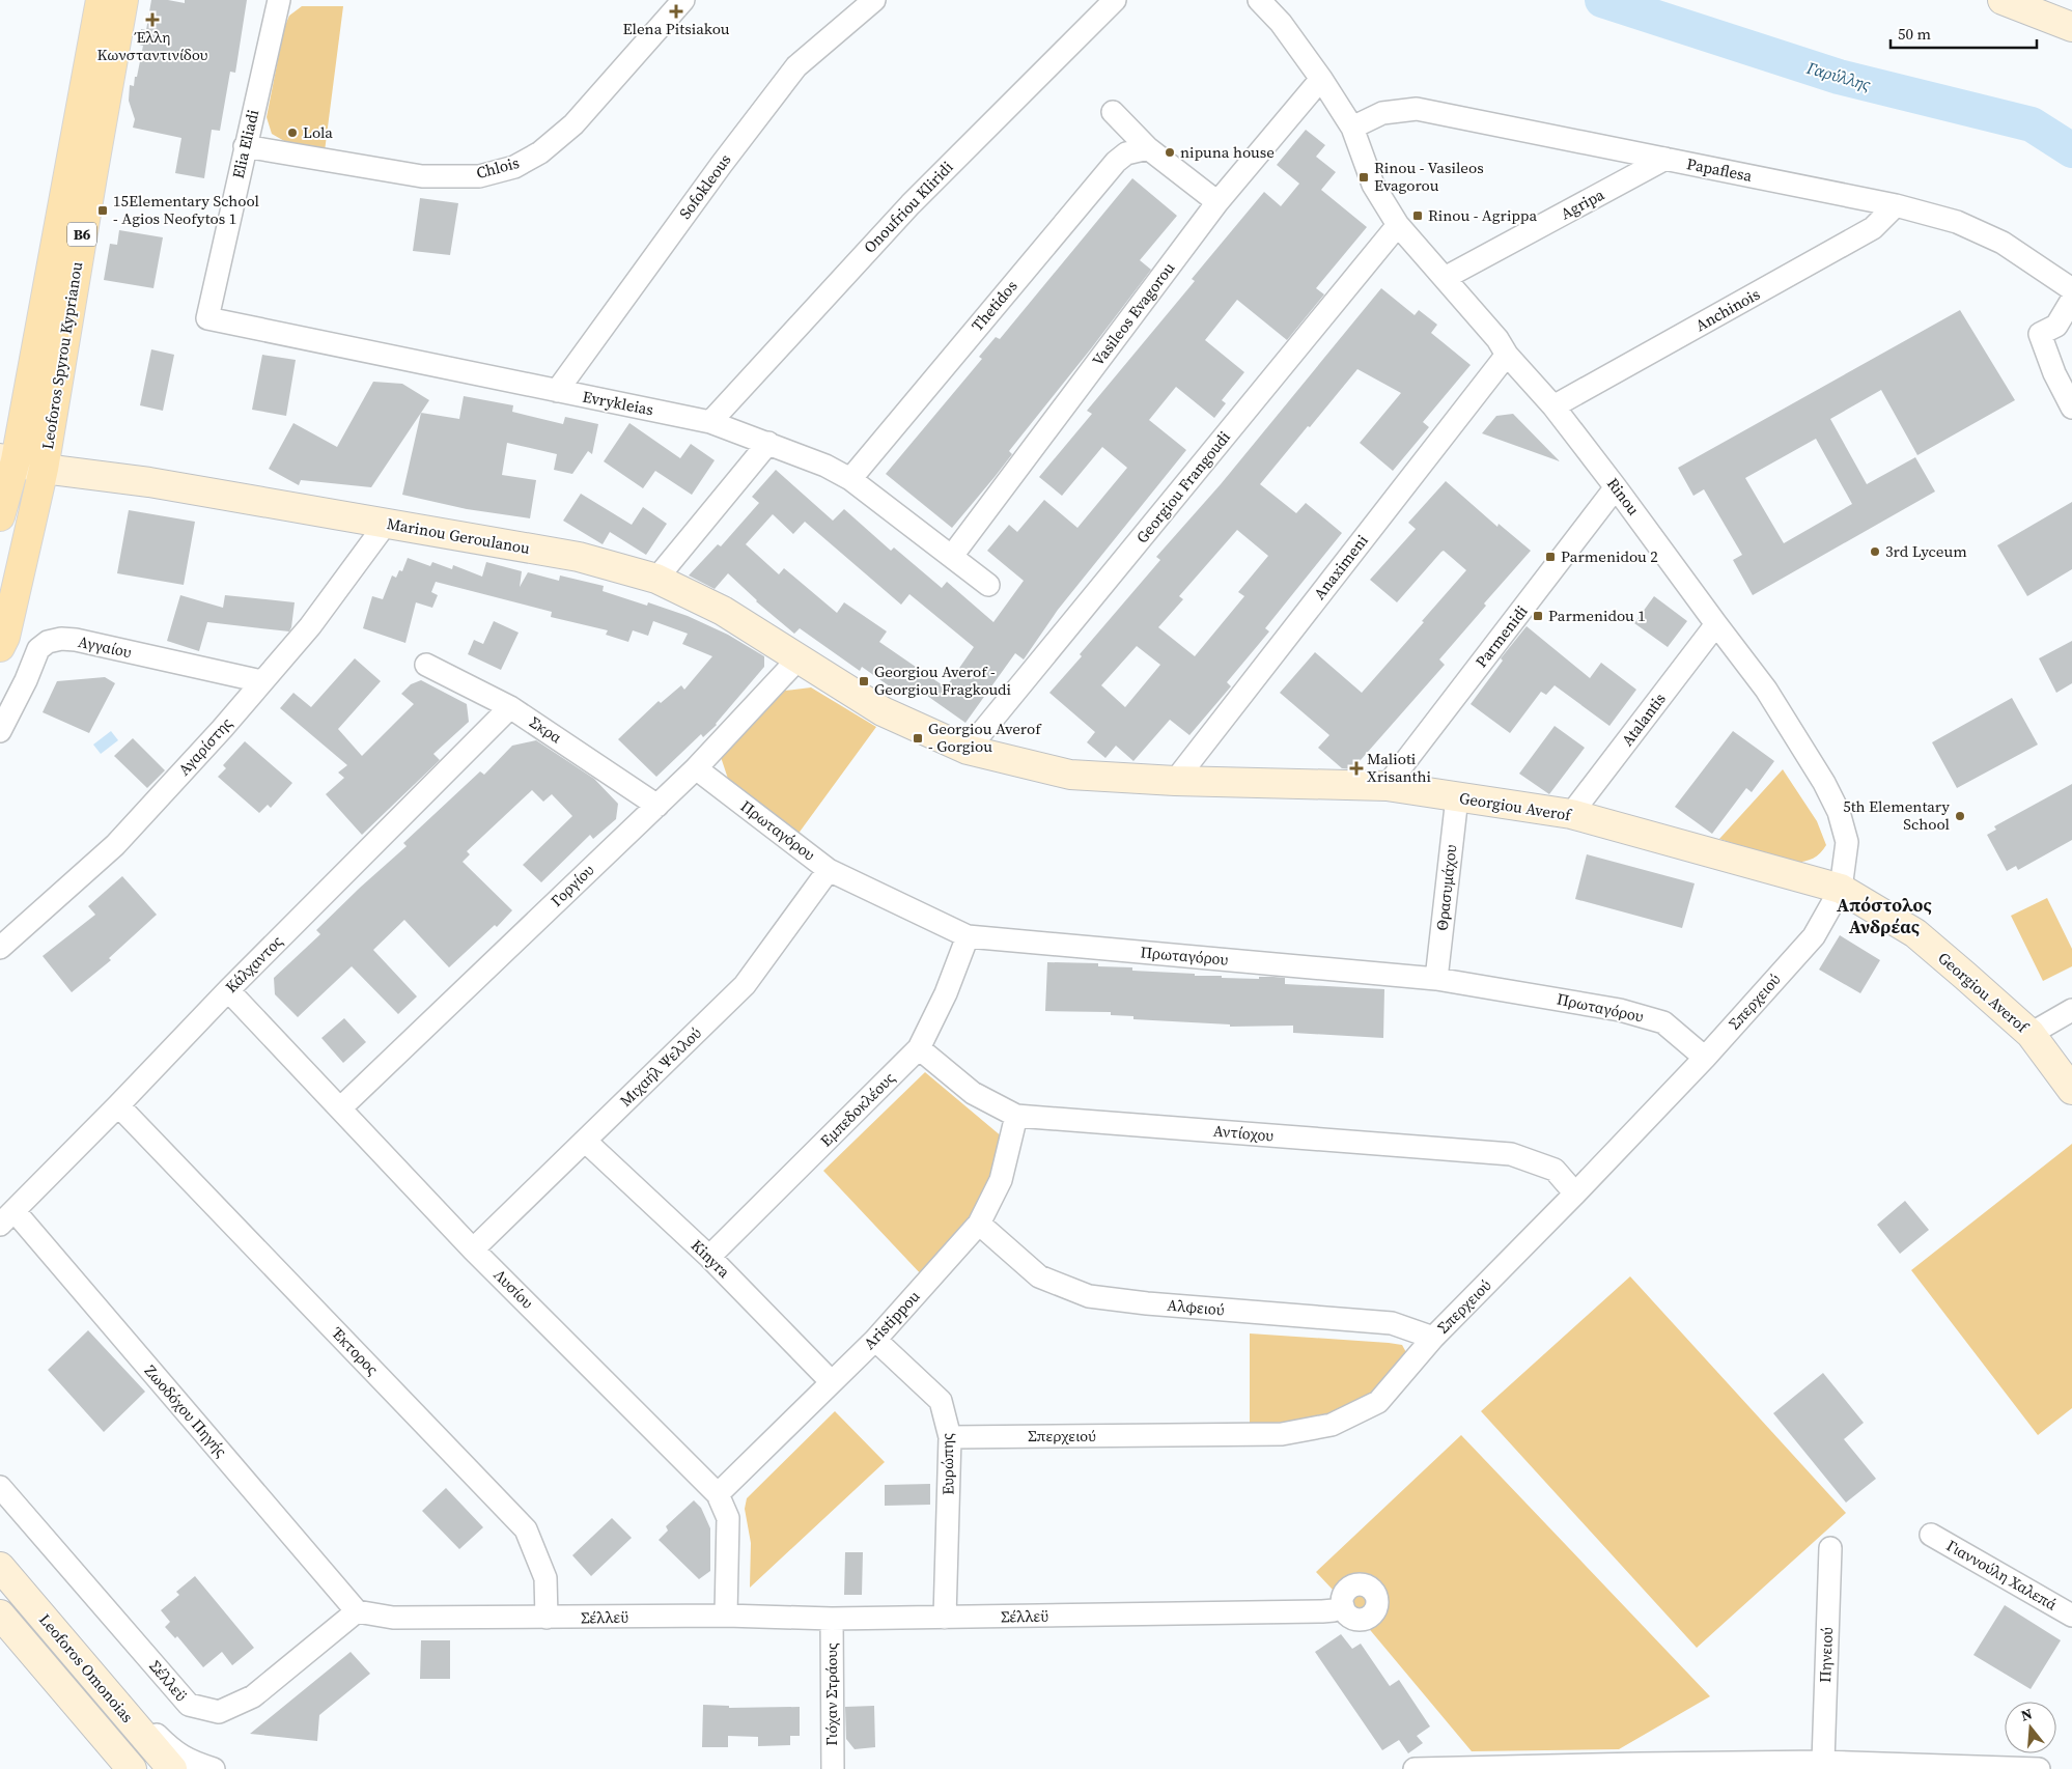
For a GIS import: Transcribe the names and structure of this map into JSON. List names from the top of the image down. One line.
{"streets":{"main road":["B6","Leoforos Spyrou Kyprianou"],"street":["Elia Eliadi","Chlois","Papaflesa","Sofokleous","Agripa","Onoufriou Kliridi","Thetidos","Anchinois","Vasileos Evagorou","Evrykleias","Georgiou Frangoudi","Rinou","Marinou Geroulanou","Anaximeni","Parmenidi","Αγγαίου","Atalantis","Σκρα","Αγαρίστης","Georgiou Averof","Πρωταγόρου","Γοργίου","Θρασυμάχου","Κάλχαντος","Σπερχειού","Μιχαήλ Ψελλού","Εμπεδοκλέους","Αντίοχου","Kinyra","Λυσίου","Αλφειού","Aristippou","Έκτορος","Ζωοδόχου Πηγής","Ευρώπης","Γιαννούλη Χαλεπά","Σέλλεϋ","Πηνειού","Leoforos Omonoias","Γιόχαν Στράους"]},"crossings":[["Elia Eliadi","Chlois"],["Elia Eliadi","Evrykleias"],["Papaflesa","Agripa"],["Papaflesa","Anchinois"],["Papaflesa","Rinou"],["Sofokleous","Evrykleias"],["Agripa","Rinou"],["Onoufriou Kliridi","Evrykleias"],["Thetidos","Evrykleias"],["Anchinois","Rinou"],["Vasileos Evagorou","Evrykleias"],["Vasileos Evagorou","Rinou"],["Leoforos Spyrou Kyprianou","Marinou Geroulanou"],["Georgiou Frangoudi","Rinou"],["Georgiou Frangoudi","Georgiou Averof"],["Rinou","Anaximeni"],["Rinou","Parmenidi"],["Rinou","Atalantis"],["Rinou","Georgiou Averof"],["Rinou","Σπερχειού"],["Marinou Geroulanou","Αγαρίστης"],["Marinou Geroulanou","Georgiou Averof"],["Marinou Geroulanou","Γοργίου"],["Anaximeni","Georgiou Averof"],["Parmenidi","Georgiou Averof"],["Αγγαίου","Αγαρίστης"],["Atalantis","Georgiou Averof"],["Σκρα","Γοργίου"],["Σκρα","Κάλχαντος"],["Georgiou Averof","Θρασυμάχου"],["Georgiou Averof","Σπερχειού"],["Πρωταγόρου","Γοργίου"],["Πρωταγόρου","Θρασυμάχου"],["Πρωταγόρου","Σπερχειού"],["Πρωταγόρου","Μιχαήλ Ψελλού"],["Πρωταγόρου","Εμπεδοκλέους"],["Γοργίου","Λυσίου"],["Κάλχαντος","Λυσίου"],["Κάλχαντος","Έκτορος"],["Κάλχαντος","Ζωοδόχου Πηγής"],["Σπερχειού","Αντίοχου"],["Σπερχειού","Αλφειού"],["Σπερχειού","Ευρώπης"],["Μιχαήλ Ψελλού","Kinyra"],["Μιχαήλ Ψελλού","Λυσίου"],["Εμπεδοκλέους","Αντίοχου"],["Εμπεδοκλέους","Kinyra"],["Αντίοχου","Aristippou"],["Kinyra","Aristippou"],["Λυσίου","Aristippou"],["Λυσίου","Σέλλεϋ"],["Αλφειού","Aristippou"],["Aristippou","Ευρώπης"],["Έκτορος","Σέλλεϋ"],["Ζωοδόχου Πηγής","Σέλλεϋ"],["Ευρώπης","Σέλλεϋ"],["Σέλλεϋ","Γιόχαν Στράους"]],"districts":["Απόστολος Ανδρέας"],"water":["Γαρύλλης"],"places":{"health":["Elena Pitsiakou","Έλλη Κωνσταντινίδου","Malioti Xrisanthi"],"other":["Lola","nipuna house","3rd Lyceum","5th Elementary School"],"transit":["Rinou - Vasileos Evagorou","15Elementary School - Agios Neofytos 1","Rinou - Agrippa","Parmenidou 2","Parmenidou 1","Georgiou Averof - Georgiou Fragkoudi","Georgiou Averof - Gorgiou"]},"scale_bar":"50 m","north":"top"}
